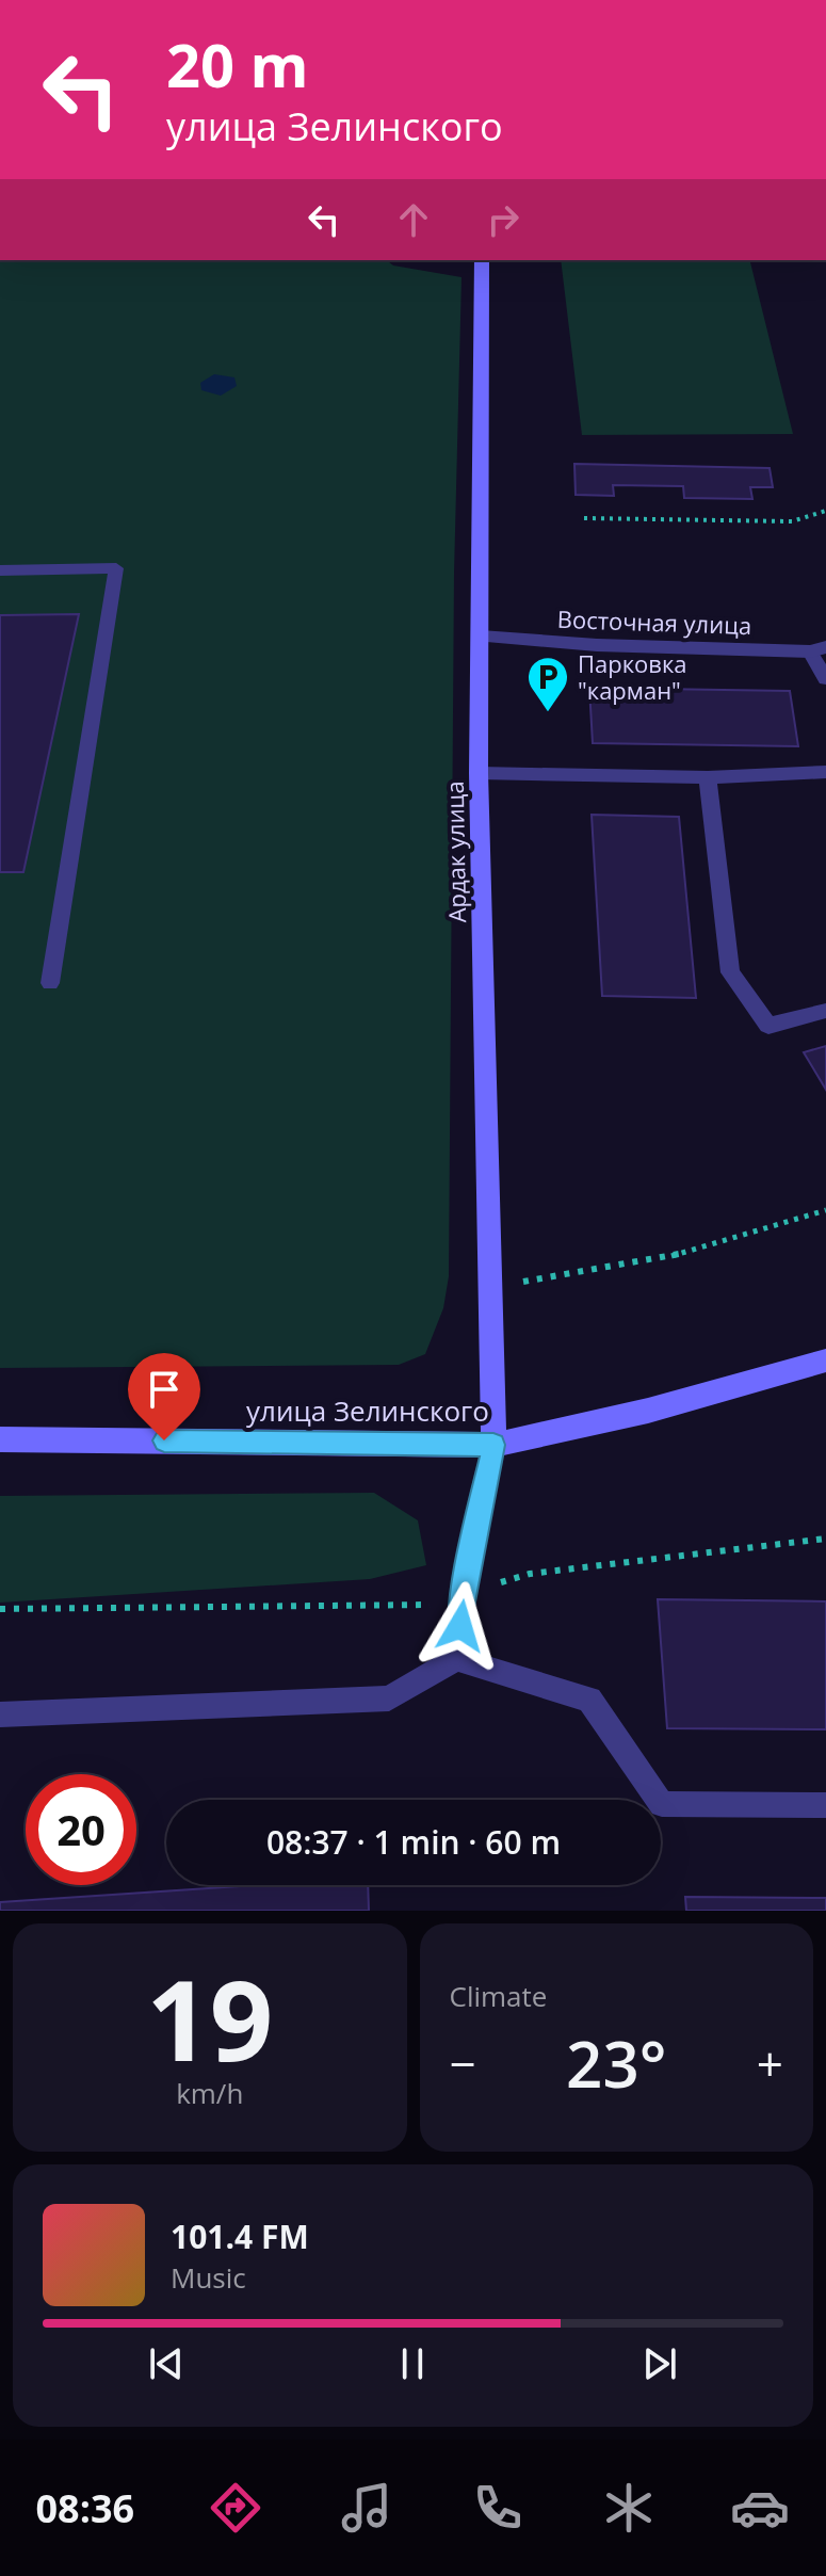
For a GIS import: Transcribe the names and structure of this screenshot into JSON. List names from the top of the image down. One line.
{"streets":{"street":["Восточная улица","Ардак улица","улица Зелинского"]},"crossings":[["Восточная улица","Ардак улица"],["Ардак улица","улица Зелинского"]],"places":{"parking":["Парковка \"карман\""]},"page":{"turn":["20 m","улица Зелинского"],"limit":"20","trip":"08:37 · 1 min · 60 m","tile":[["19","km/h"],"Climate"],"heat":["−","23°","+"],"song":["101.4 FM","Music"],"tabs":"08:36"}}
